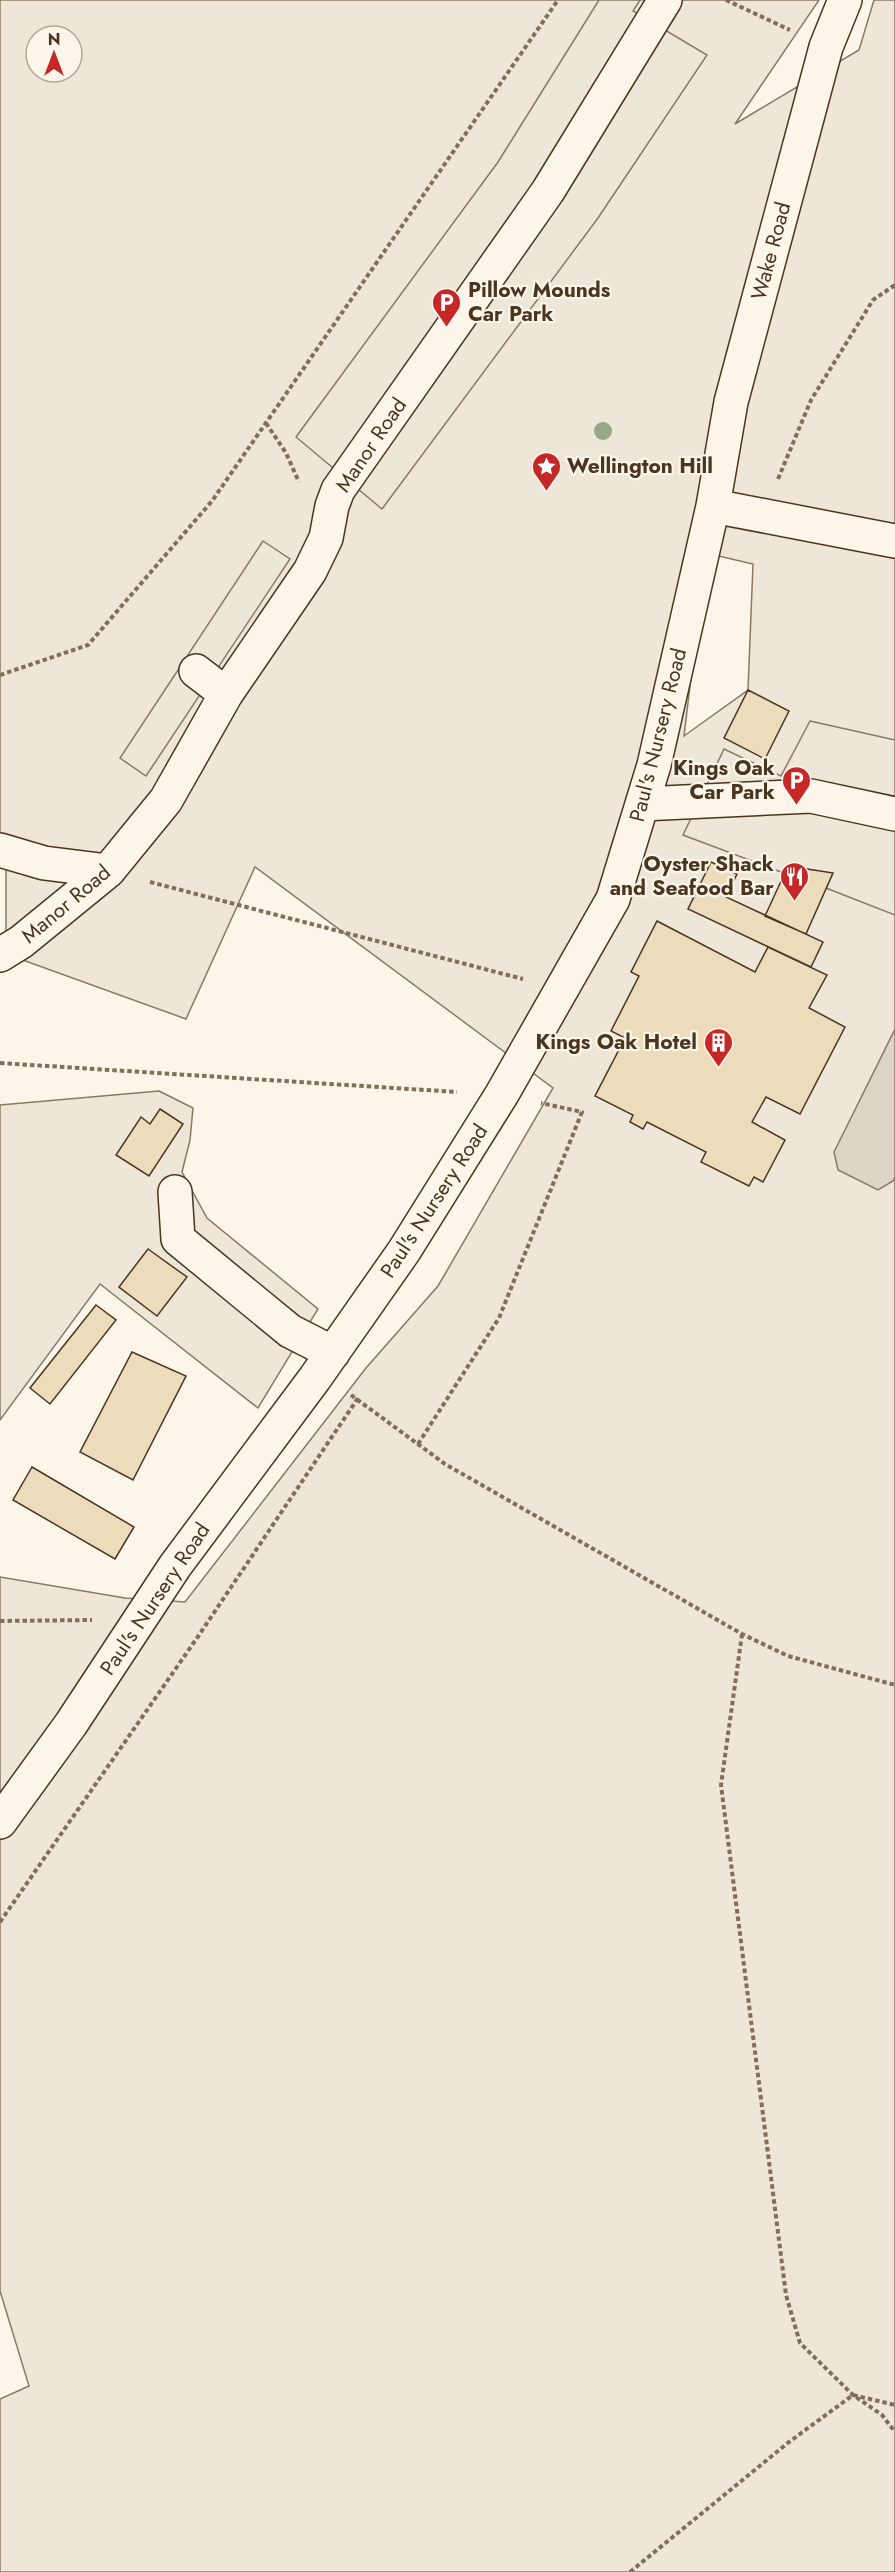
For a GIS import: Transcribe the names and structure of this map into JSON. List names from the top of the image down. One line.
{"streets":{"street":["Wake Road","Manor Road","Paul's Nursery Road"]},"crossings":[["Wake Road","Paul's Nursery Road"]],"places":{"parking":["Pillow Mounds Car Park","Kings Oak Car Park"],"place":["Wellington Hill"],"restaurant":["Oyster Shack and Seafood Bar"],"building":["Kings Oak Hotel"]},"north":"top"}
